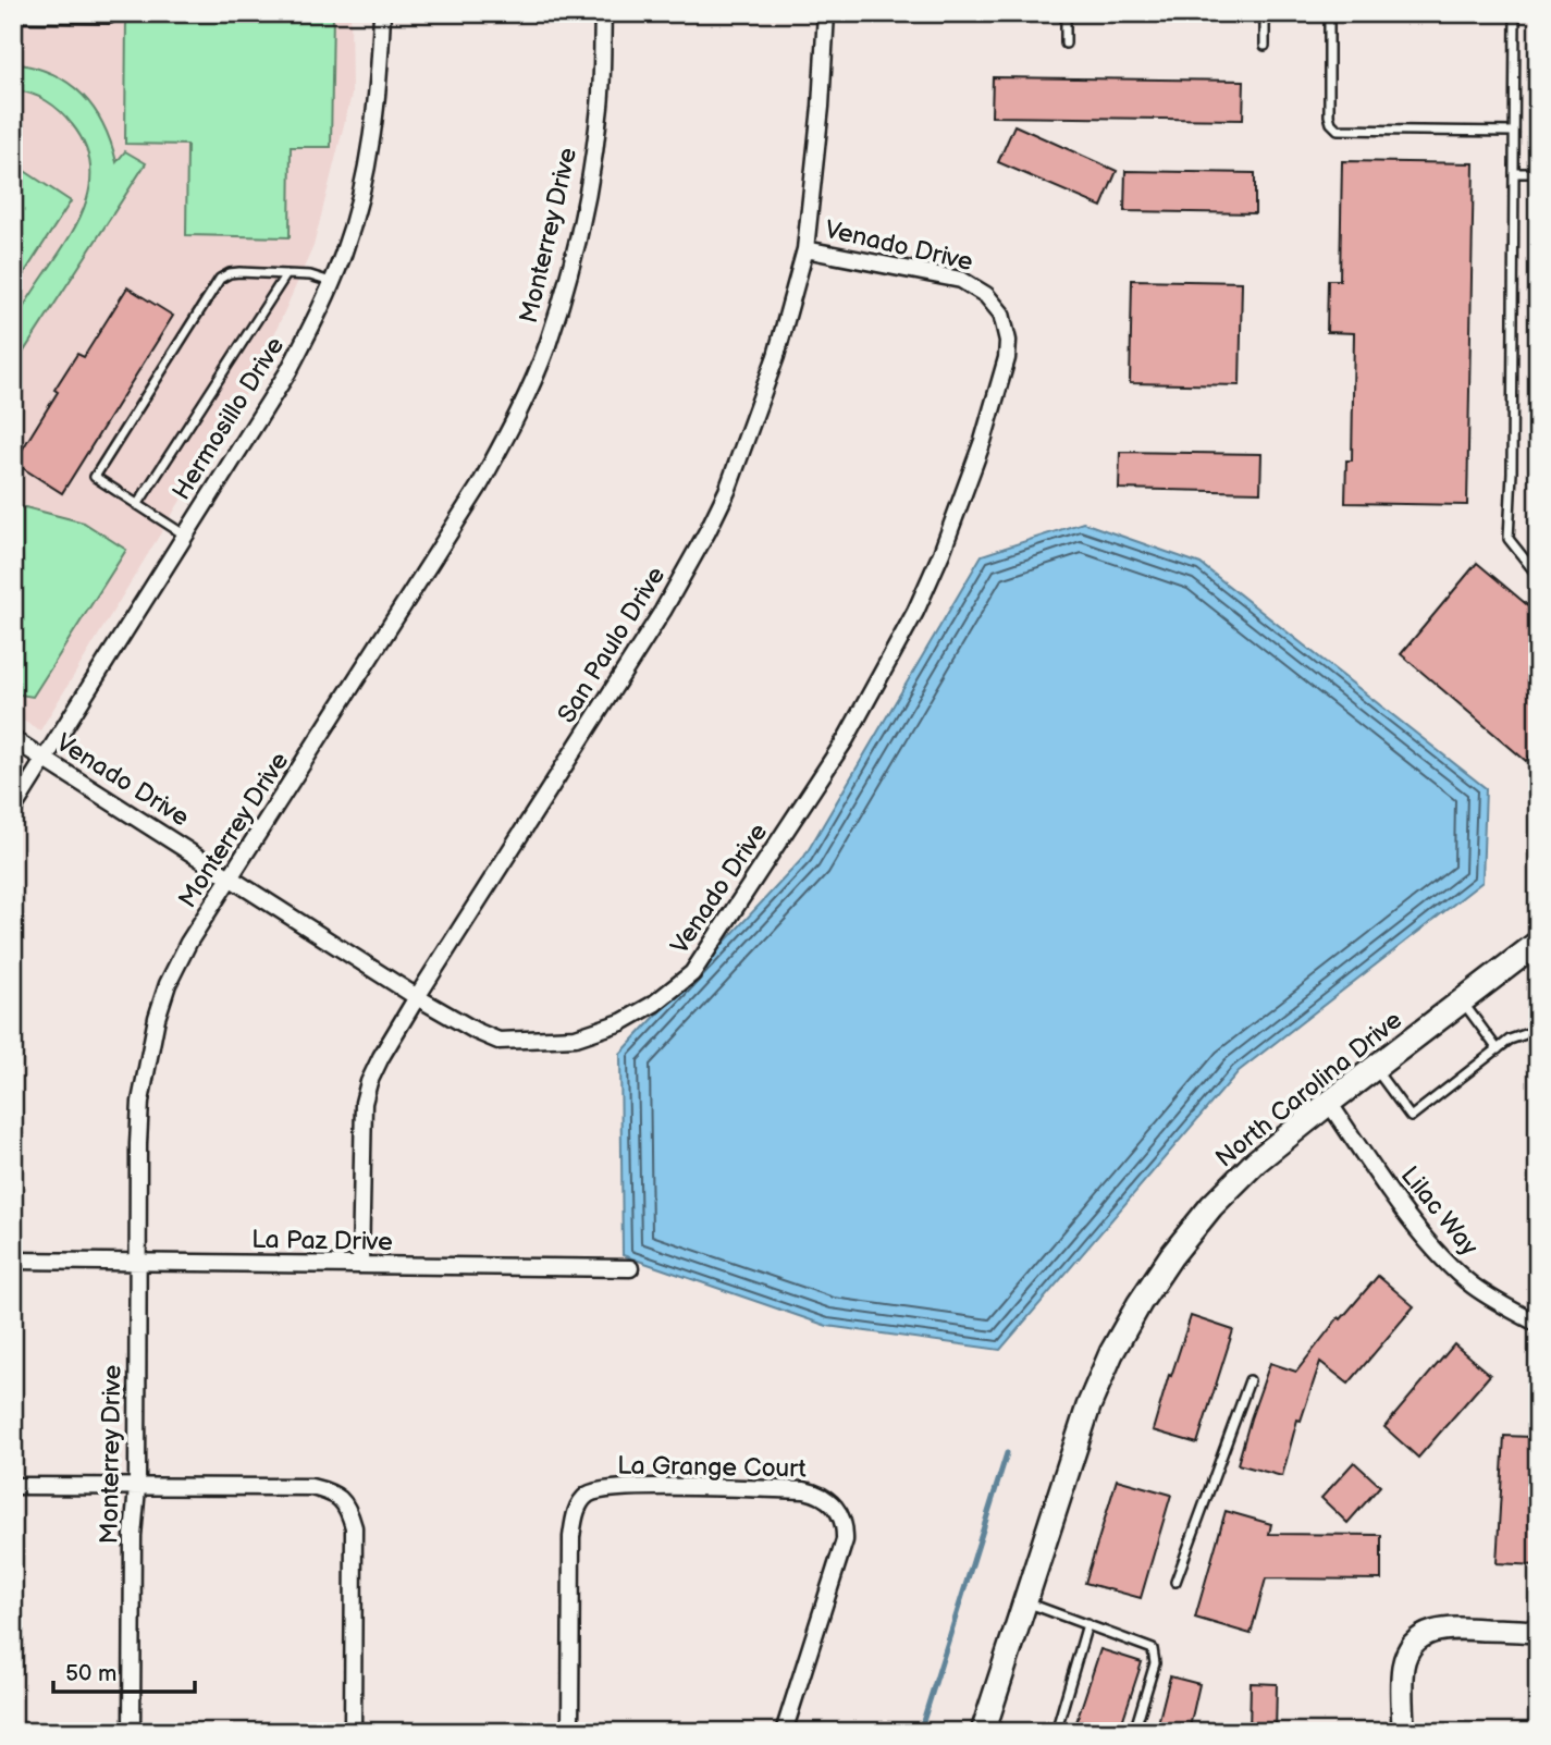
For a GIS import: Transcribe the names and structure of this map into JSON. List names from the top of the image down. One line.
{"streets":{"main road":["North Carolina Drive"],"street":["Monterrey Drive","Venado Drive","Hermosillo Drive","San Paulo Drive","Lilac Way","La Paz Drive","La Grange Court"]},"crossings":[["Monterrey Drive","Venado Drive"],["Monterrey Drive","La Paz Drive"],["Venado Drive","Hermosillo Drive"],["Venado Drive","San Paulo Drive"],["San Paulo Drive","La Paz Drive"],["North Carolina Drive","Lilac Way"]],"scale_bar":"50 m"}
